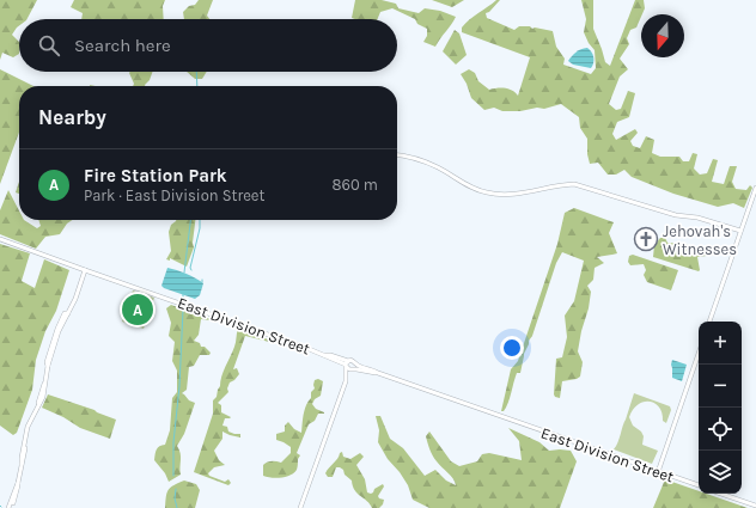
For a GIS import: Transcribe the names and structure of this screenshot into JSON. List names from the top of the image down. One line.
{"streets":{"street":["East Division Street"]},"places":{"church":["Jehovah's Witnesses"]},"north":"bottom","page":{"search":"Search here","heading":"Nearby","list":[{"mark":"A","name":"Fire Station Park","note":"Park · East Division Street","value":"860 m"}],"pins":"A","map_buttons":["+","−"]}}
